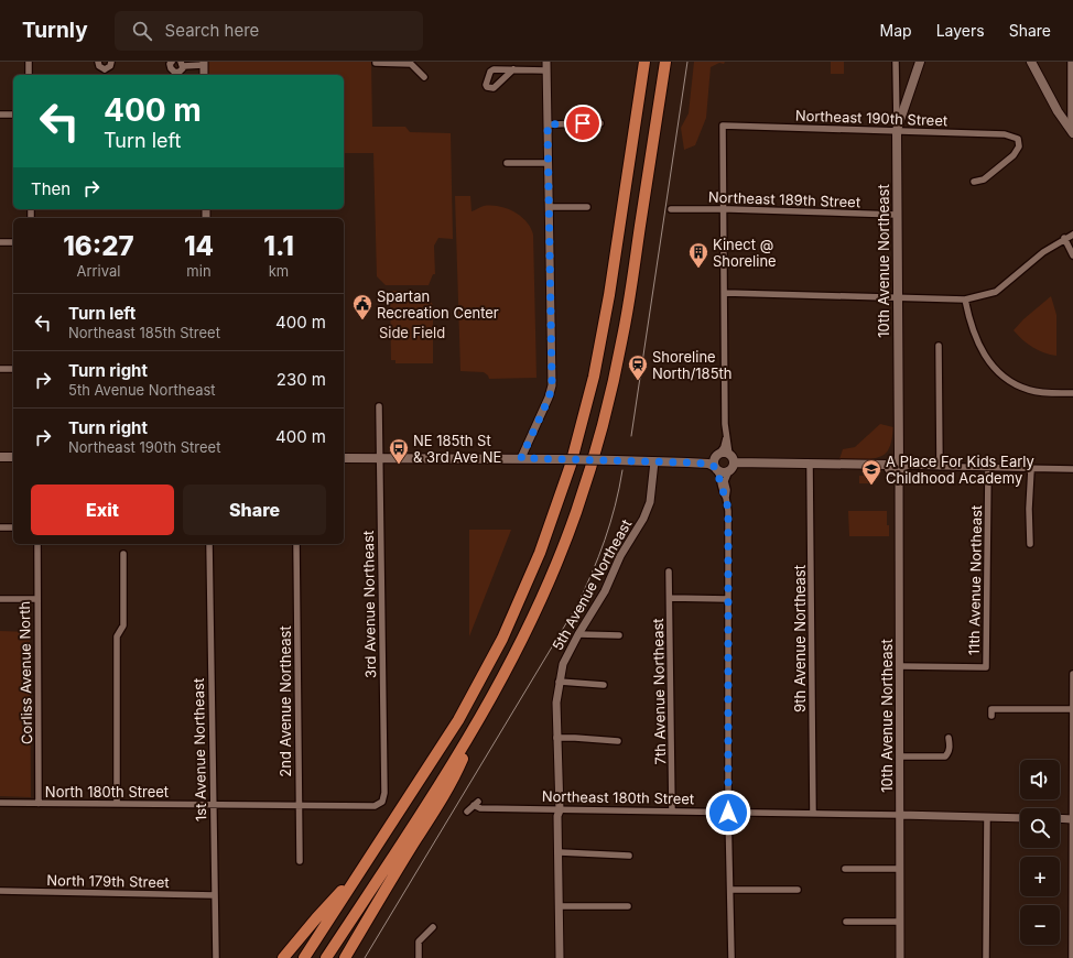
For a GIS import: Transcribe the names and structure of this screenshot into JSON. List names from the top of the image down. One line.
{"streets":{"main road":["10th Avenue Northeast"],"street":["Northeast 190th Street","Northeast 189th Street","11th Avenue Northeast","5th Avenue Northeast","3rd Avenue Northeast","9th Avenue Northeast","Corliss Avenue North","7th Avenue Northeast","2nd Avenue Northeast","1st Avenue Northeast","North 180th Street","Northeast 180th Street","North 179th Street"]},"crossings":[["Northeast 190th Street","Northeast 189th Street"],["Northeast 190th Street","10th Avenue Northeast"],["Northeast 189th Street","10th Avenue Northeast"],["10th Avenue Northeast","11th Avenue Northeast"],["10th Avenue Northeast","Northeast 180th Street"],["5th Avenue Northeast","Northeast 180th Street"],["3rd Avenue Northeast","2nd Avenue Northeast"],["9th Avenue Northeast","Northeast 180th Street"],["Corliss Avenue North","North 180th Street"],["7th Avenue Northeast","Northeast 180th Street"],["1st Avenue Northeast","North 180th Street"],["1st Avenue Northeast","North 179th Street"]],"parks":["Side Field"],"places":{"building":["Kinect @ Shoreline"],"public building":["Spartan Recreation Center"],"station":["Shoreline North/185th"],"bus stop":["NE 185th St & 3rd Ave NE"],"school or university":["A Place For Kids Early Childhood Academy"]},"page":{"header":"Turnly","search":"Search here","nav":["Map","Layers","Share"],"turn":["400 m","Turn left"],"then":"Then","eta":["16:27","Arrival","14","min","1.1","km"],"list":[{"name":"Turn left","note":"Northeast 185th Street","value":"400 m"},{"name":"Turn right","note":"5th Avenue Northeast","value":"230 m"},{"name":"Turn right","note":"Northeast 190th Street","value":"400 m"}],"buttons":["Exit","Share"],"map_buttons":["+","−"]}}
